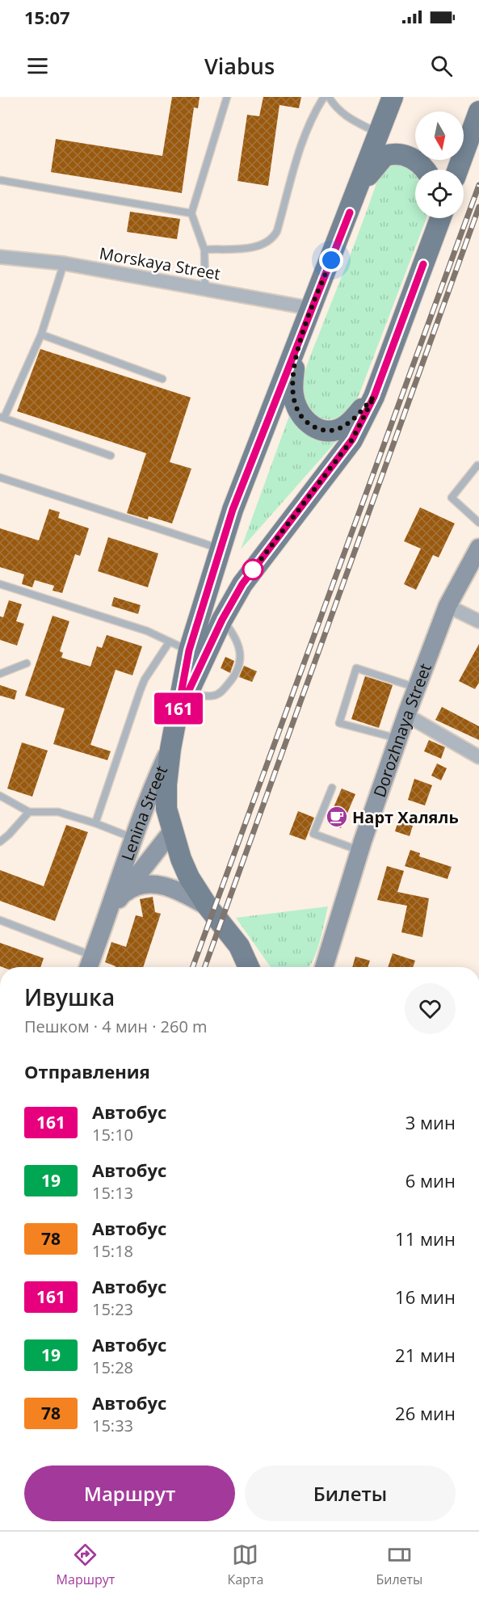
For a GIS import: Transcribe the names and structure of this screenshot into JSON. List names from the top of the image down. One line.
{"streets":{"main road":["Dorozhnaya Street","Lenina Street"],"street":["Morskaya Street"]},"crossings":[["Morskaya Street","Lenina Street"]],"places":{"cafe":["Нарт Халяль"]},"lines":["bus line 161"],"north":"bottom","page":{"status":"15:07","header":"Viabus","on_map":"161","heading":[["Ивушка","Пешком · 4 мин · 260 m"],"Отправления"],"list":[{"mark":"161","name":"Автобус","note":"15:10","value":"3 мин"},{"mark":"19","name":"Автобус","note":"15:13","value":"6 мин"},{"mark":"78","name":"Автобус","note":"15:18","value":"11 мин"},{"mark":"161","name":"Автобус","note":"15:23","value":"16 мин"},{"mark":"19","name":"Автобус","note":"15:28","value":"21 мин"},{"mark":"78","name":"Автобус","note":"15:33","value":"26 мин"}],"buttons":["Маршрут","Билеты"],"tabs":["Маршрут","Карта","Билеты"]}}
